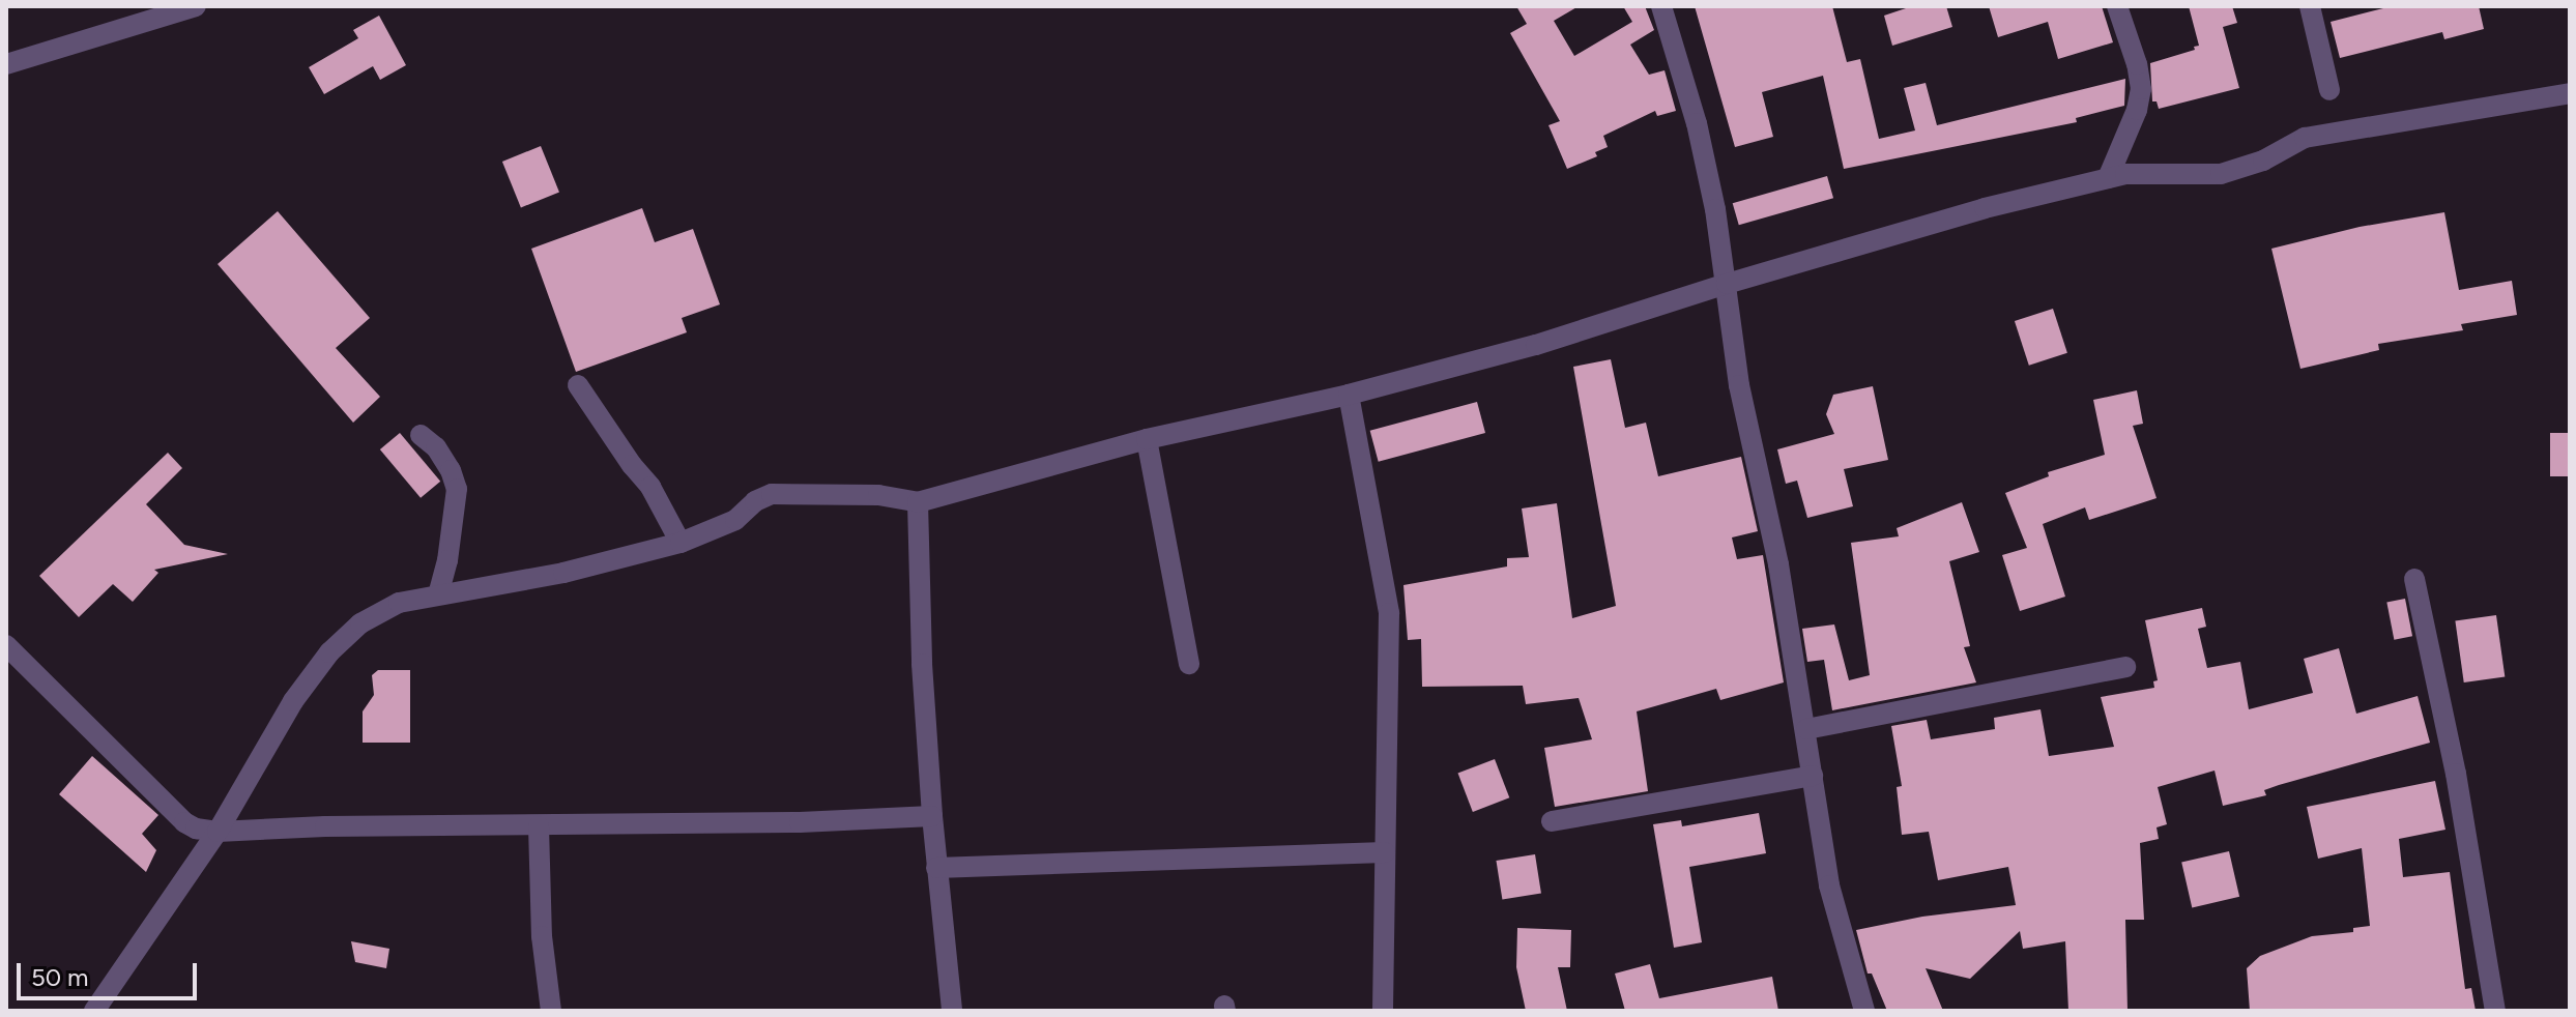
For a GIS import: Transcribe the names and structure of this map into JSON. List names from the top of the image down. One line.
{"scale_bar":"50 m"}
